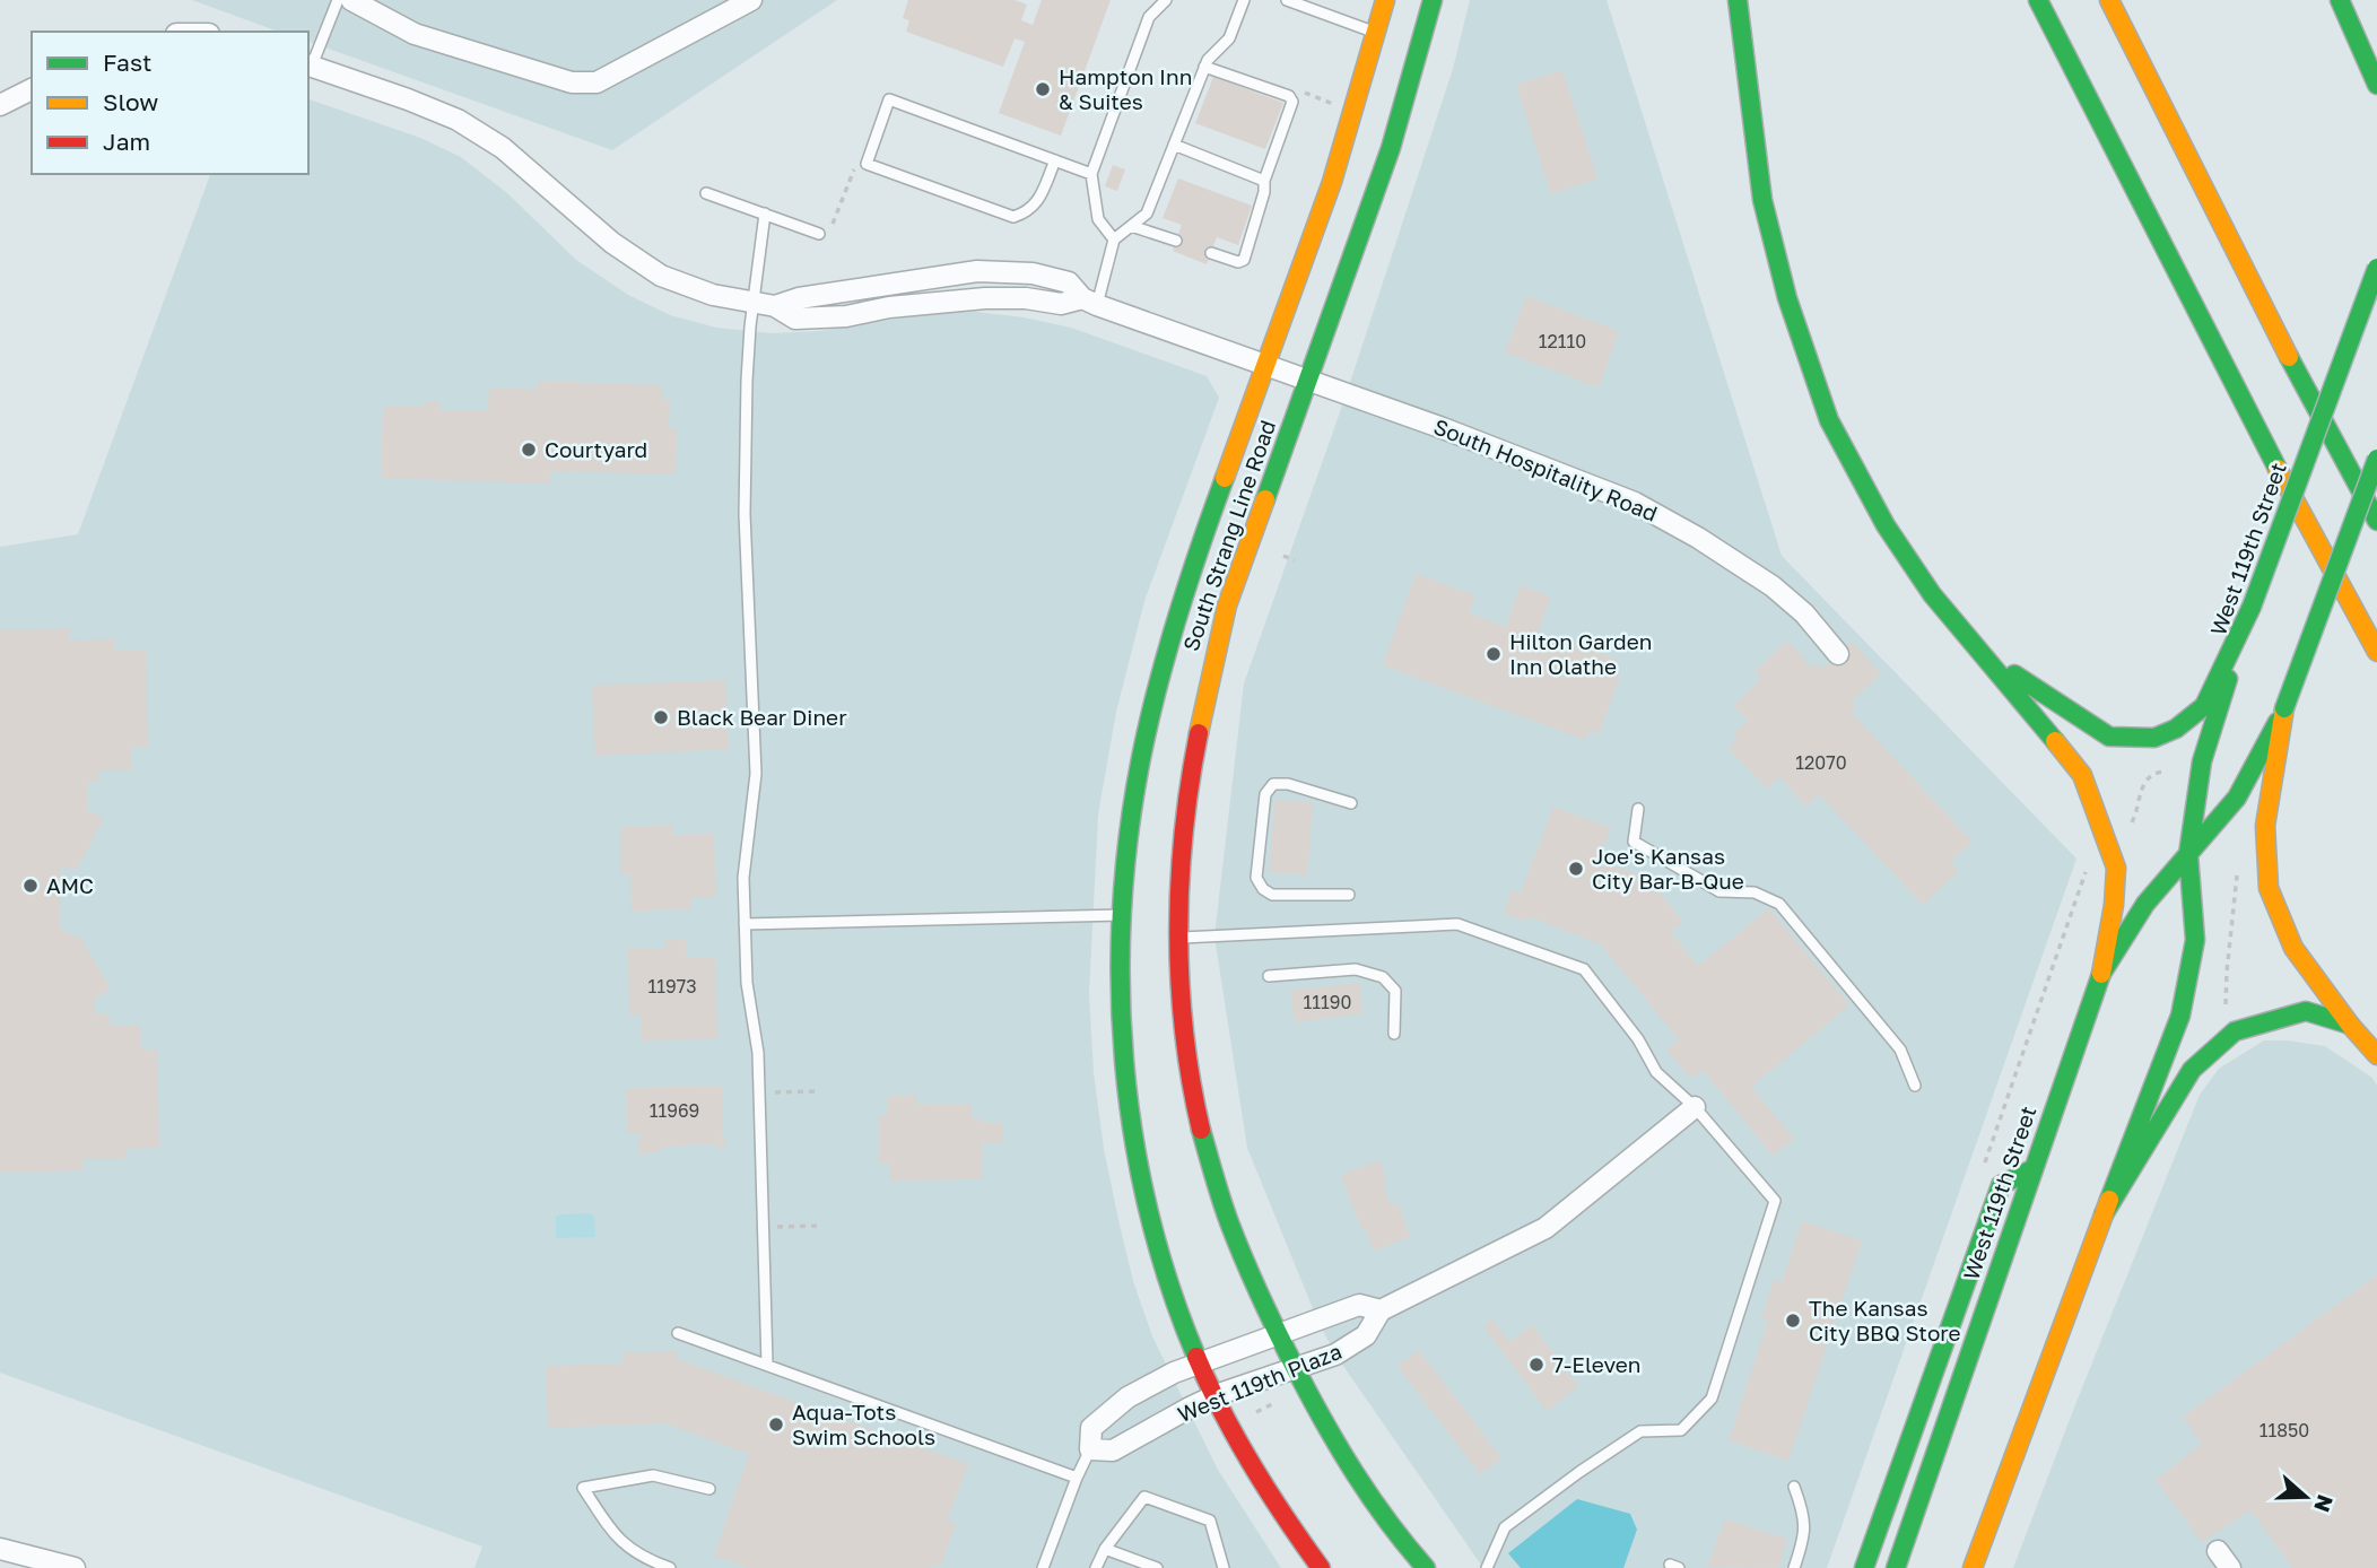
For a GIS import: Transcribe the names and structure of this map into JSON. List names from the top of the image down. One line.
{"streets":{"main road":["South Strang Line Road","West 119th Street"],"street":["South Hospitality Road","West 119th Plaza"]},"crossings":[["South Hospitality Road","South Strang Line Road"],["South Strang Line Road","West 119th Plaza"]],"places":["Hampton Inn & Suites","Courtyard","Hilton Garden Inn Olathe","Black Bear Diner","Joe's Kansas City Bar-B-Que","AMC","The Kansas City BBQ Store","7-Eleven","Aqua-Tots Swim Schools"],"house_numbers":["12110","12070","11973","11190","11969","11850"],"legend":["Fast","Slow","Jam"],"north":"right"}
